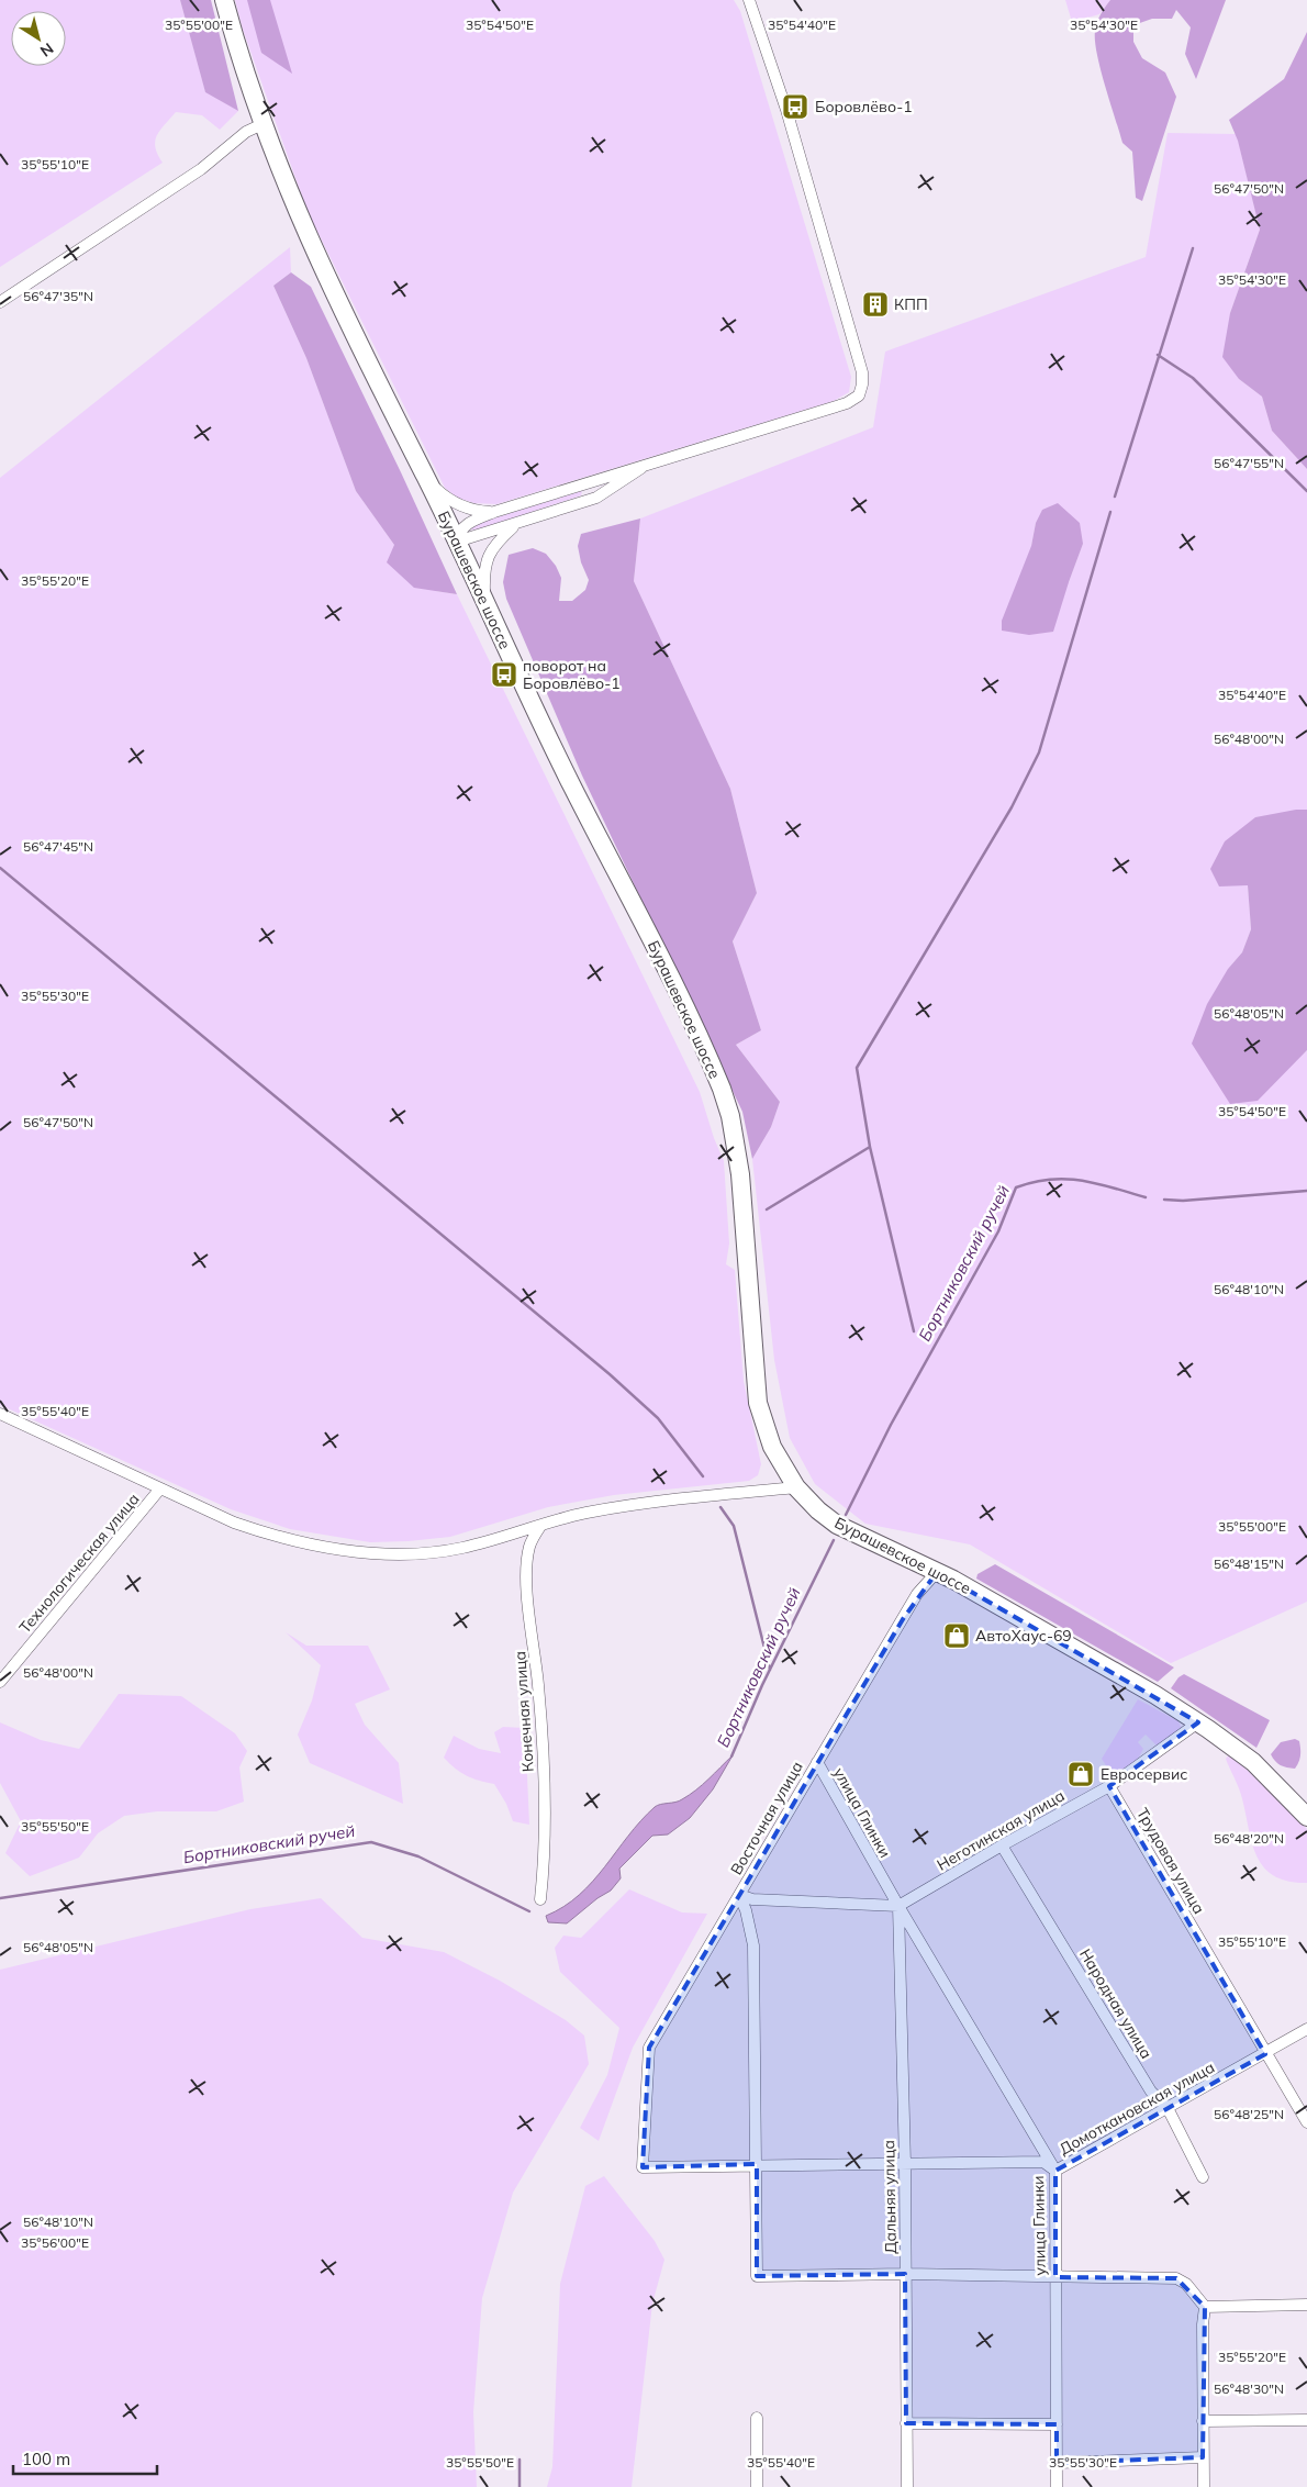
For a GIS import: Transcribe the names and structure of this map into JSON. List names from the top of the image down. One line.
{"streets":{"main road":["Бурашевское шоссе"],"street":["Технологическая улица","Конечная улица","улица Глинки","Восточная улица","Неготинская улица","Трудовая улица","Народная улица","Домоткановская улица","Дальняя улица"]},"crossings":[["Бурашевское шоссе","Восточная улица"],["Бурашевское шоссе","Неготинская улица"],["улица Глинки","Восточная улица"],["улица Глинки","Неготинская улица"],["улица Глинки","Домоткановская улица"],["улица Глинки","Дальняя улица"],["Восточная улица","Домоткановская улица"],["Восточная улица","Дальняя улица"],["Неготинская улица","Трудовая улица"],["Неготинская улица","Народная улица"],["Неготинская улица","Дальняя улица"],["Трудовая улица","Домоткановская улица"],["Народная улица","Домоткановская улица"],["Домоткановская улица","Дальняя улица"]],"water":["Бортниковский ручей"],"places":{"bus stop":["Боровлёво-1","поворот на Боровлёво-1"],"building":["КПП"],"shop":["АвтоХаус-69","Евросервис"]},"scale_bar":"100 m","north":"bottom right","coordinates":["35°55'00\"E","35°54'50\"E","35°54'40\"E","35°54'30\"E","35°55'10\"E","56°47'50\"N","56°47'35\"N","56°47'55\"N","35°55'20\"E","56°48'00\"N","56°47'45\"N","35°55'30\"E","56°48'05\"N","56°48'10\"N","35°55'40\"E","56°48'15\"N","35°55'50\"E","56°48'20\"N","56°48'25\"N","35°56'00\"E","56°48'30\"N"]}
